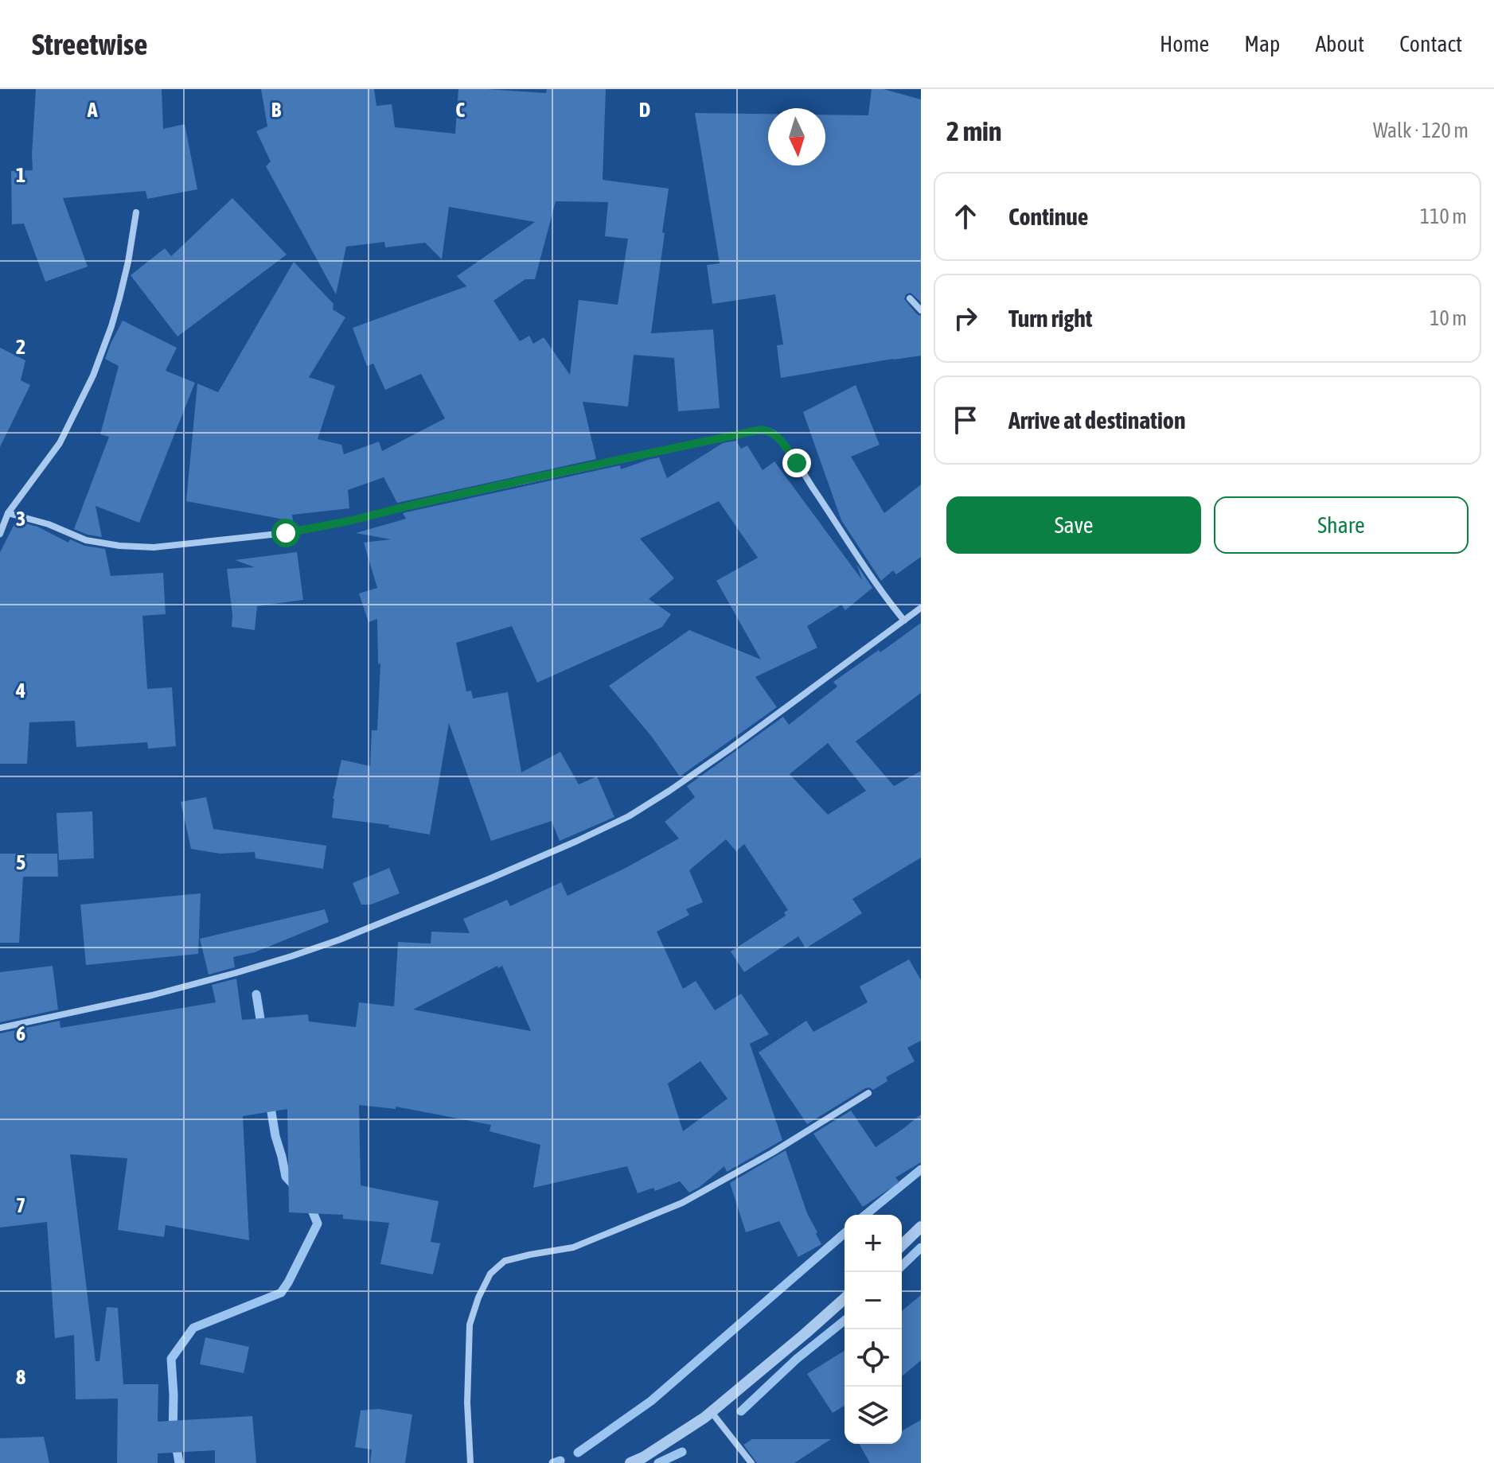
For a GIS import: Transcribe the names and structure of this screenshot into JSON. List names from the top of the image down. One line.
{"north":"bottom","page":{"header":"Streetwise","nav":["Home","Map","About","Contact"],"heading":["2 min","Walk · 120 m"],"list":[["Continue","110 m"],["Turn right","10 m"],"Arrive at destination"],"buttons":["Save","Share"],"map_buttons":["+","−"]},"grid":{"columns":["A","B","C","D"],"rows":["1","2","3","4","5","6","7","8"]}}
